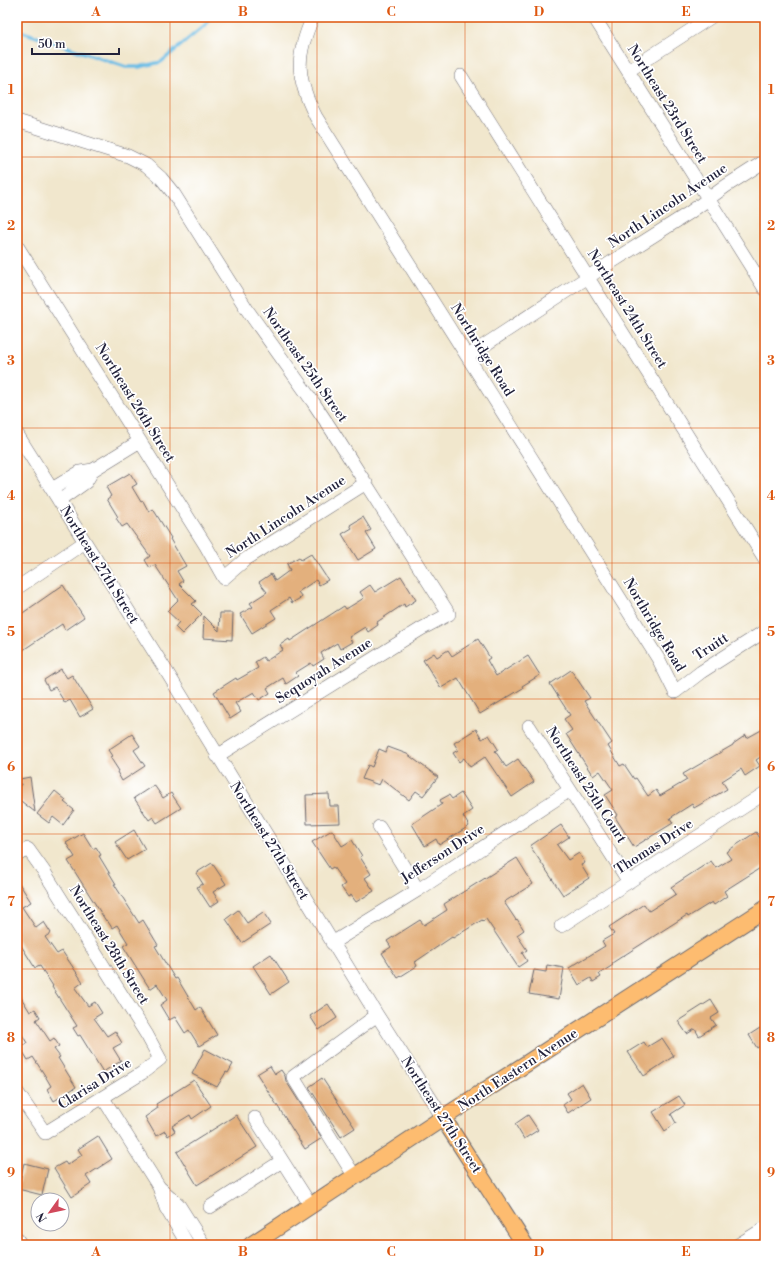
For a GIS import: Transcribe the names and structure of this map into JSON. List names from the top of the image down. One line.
{"streets":{"main road":["Northeast 27th Street","North Eastern Avenue"],"street":["Northeast 23rd Street","North Lincoln Avenue","Northeast 24th Street","Northridge Road","Northeast 25th Street","Northeast 26th Street","Truitt","Sequoyah Avenue","Northeast 25th Court","Thomas Drive","Jefferson Drive","Northeast 28th Street","Clarisa Drive"]},"crossings":[["Northeast 23rd Street","North Lincoln Avenue"],["North Lincoln Avenue","Northeast 24th Street"],["North Lincoln Avenue","Northridge Road"],["North Lincoln Avenue","Northeast 25th Street"],["North Lincoln Avenue","Northeast 26th Street"],["Northridge Road","Truitt"],["Northeast 25th Street","Sequoyah Avenue"],["Northeast 27th Street","Sequoyah Avenue"],["Northeast 27th Street","Jefferson Drive"],["Northeast 27th Street","North Eastern Avenue"],["Northeast 25th Court","Thomas Drive"],["Northeast 25th Court","Jefferson Drive"],["Northeast 28th Street","Clarisa Drive"]],"scale_bar":"50 m","north":"bottom left","grid":{"columns":["A","B","C","D","E"],"rows":["1","2","3","4","5","6","7","8","9"]}}
